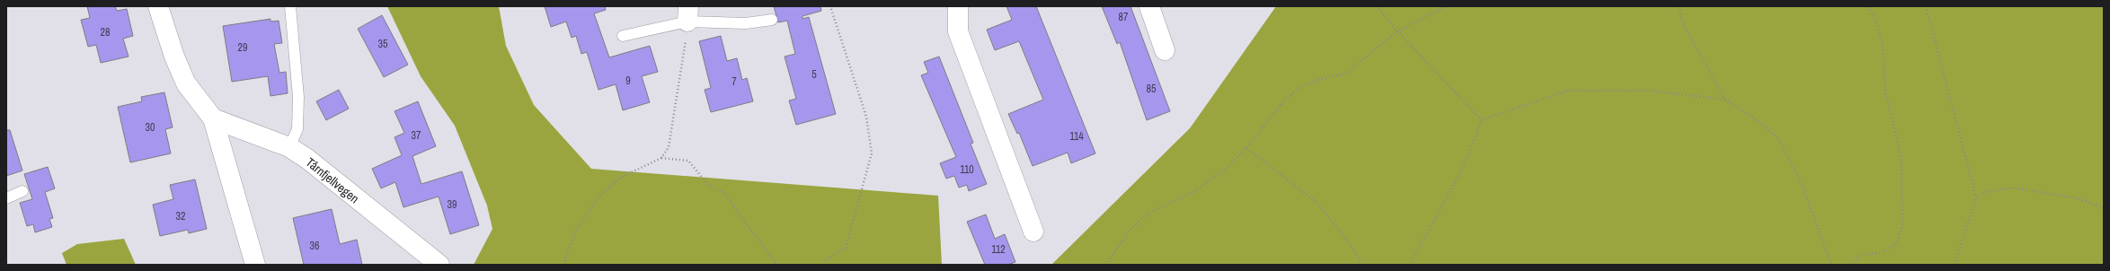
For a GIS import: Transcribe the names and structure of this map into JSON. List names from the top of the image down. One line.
{"streets":{"street":["Tårnfjellvegen"]},"house_numbers":["87","28","35","29","5","9","7","85","30","37","114","110","39","32","36","112"]}
